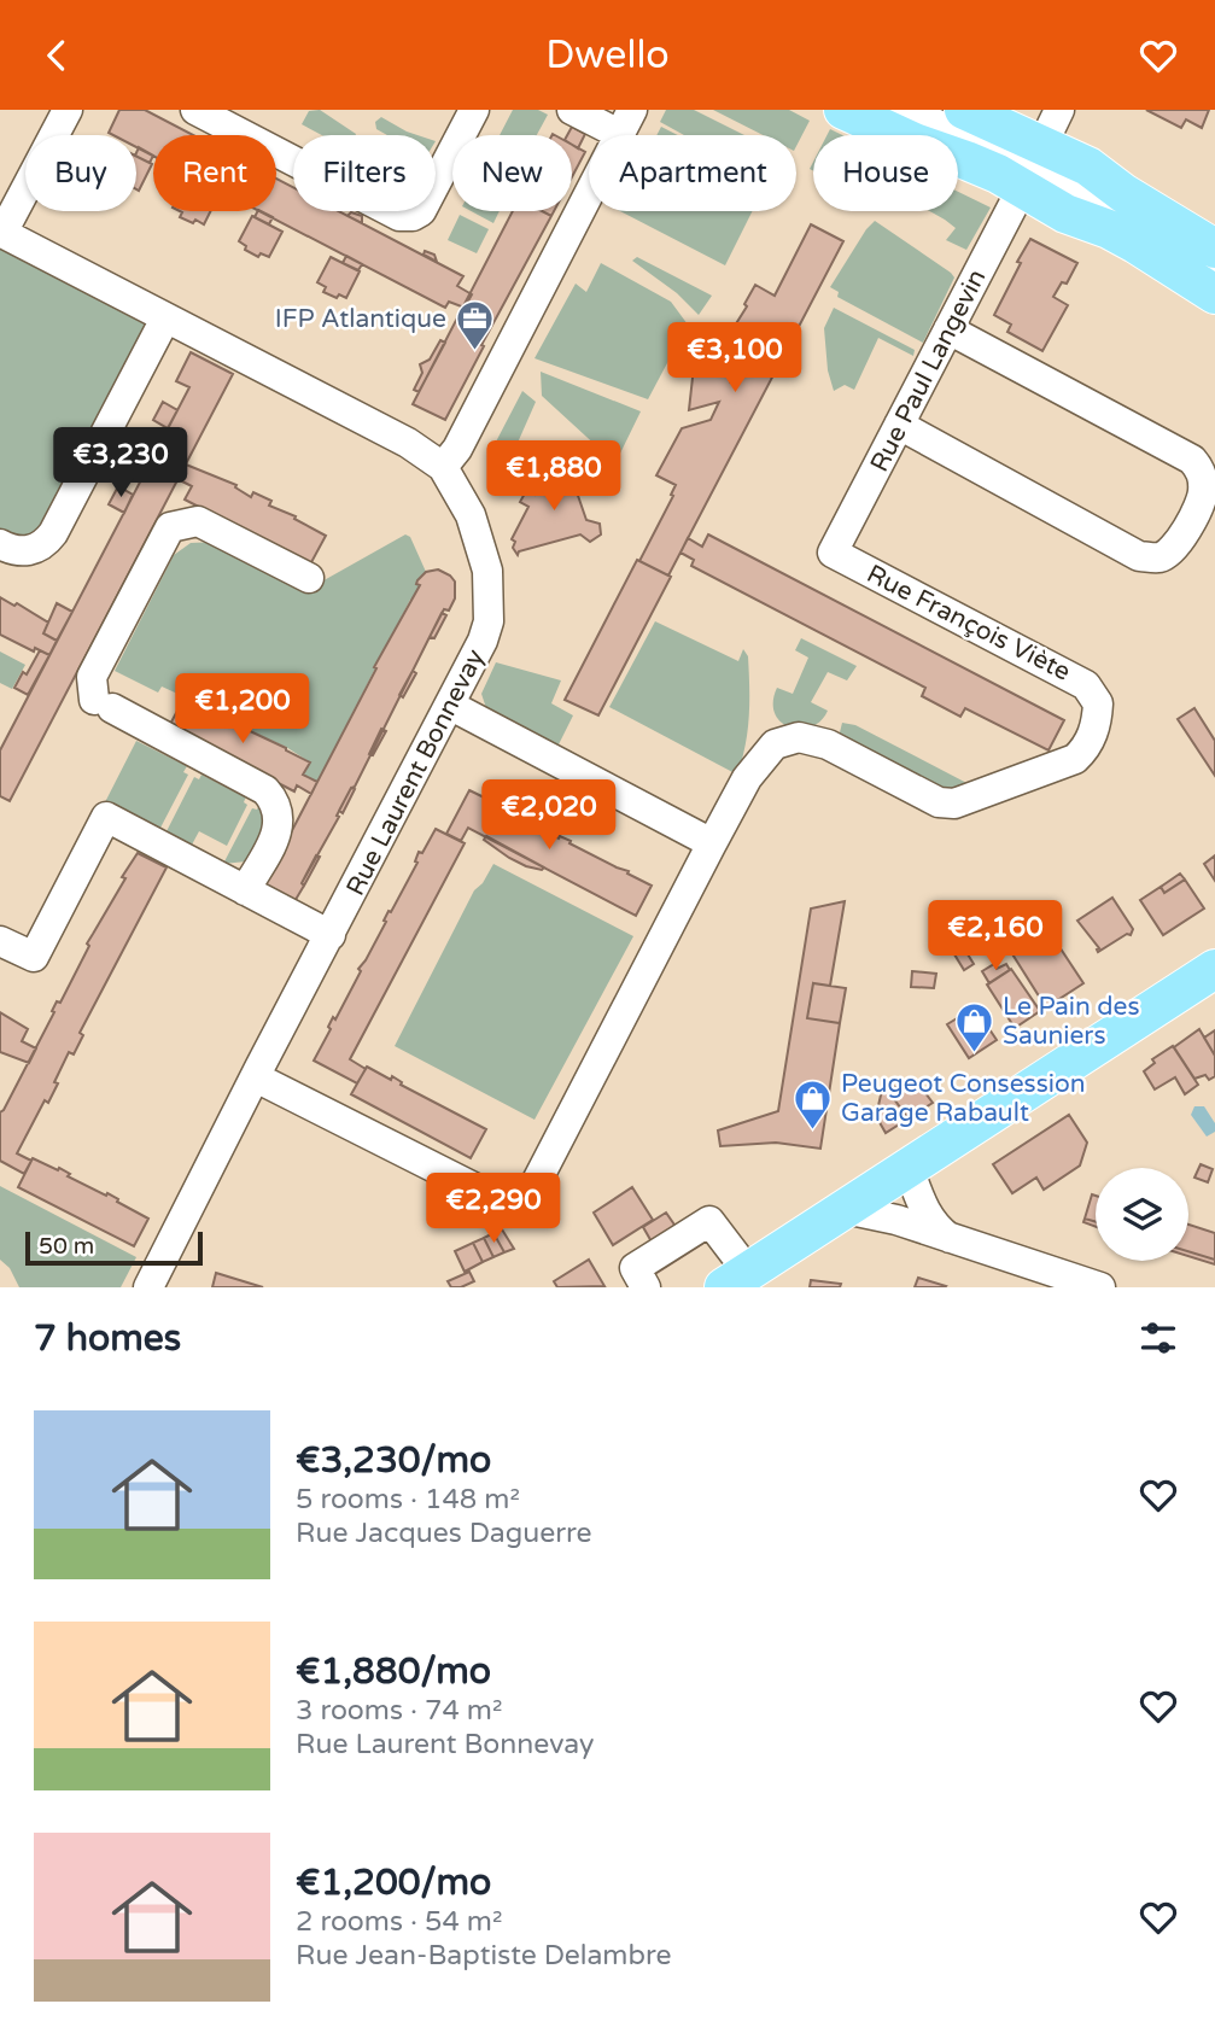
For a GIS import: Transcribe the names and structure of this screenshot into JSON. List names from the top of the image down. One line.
{"streets":{"street":["Rue Paul Langevin","Rue François Viète","Rue Laurent Bonnevay"]},"crossings":[["Rue Paul Langevin","Rue François Viète"],["Rue François Viète","Rue Laurent Bonnevay"]],"places":{"office":["IFP Atlantique"],"shop":["Le Pain des Sauniers","Peugeot Consession Garage Rabault"]},"scale_bar":"50 m","page":{"header":"Dwello","chip":["Buy","Rent","Filters","New","Apartment","House"],"price":["€3,100","€3,230","€1,880","€1,200","€2,020","€2,160","€2,290"],"scale":"50 m","heading":"7 homes","list":[{"name":"€3,230/mo","note":"5 rooms · 148 m² · Rue Jacques Daguerre"},{"name":"€1,880/mo","note":"3 rooms · 74 m² · Rue Laurent Bonnevay"},{"name":"€1,200/mo","note":"2 rooms · 54 m² · Rue Jean-Baptiste Delambre"}]}}
